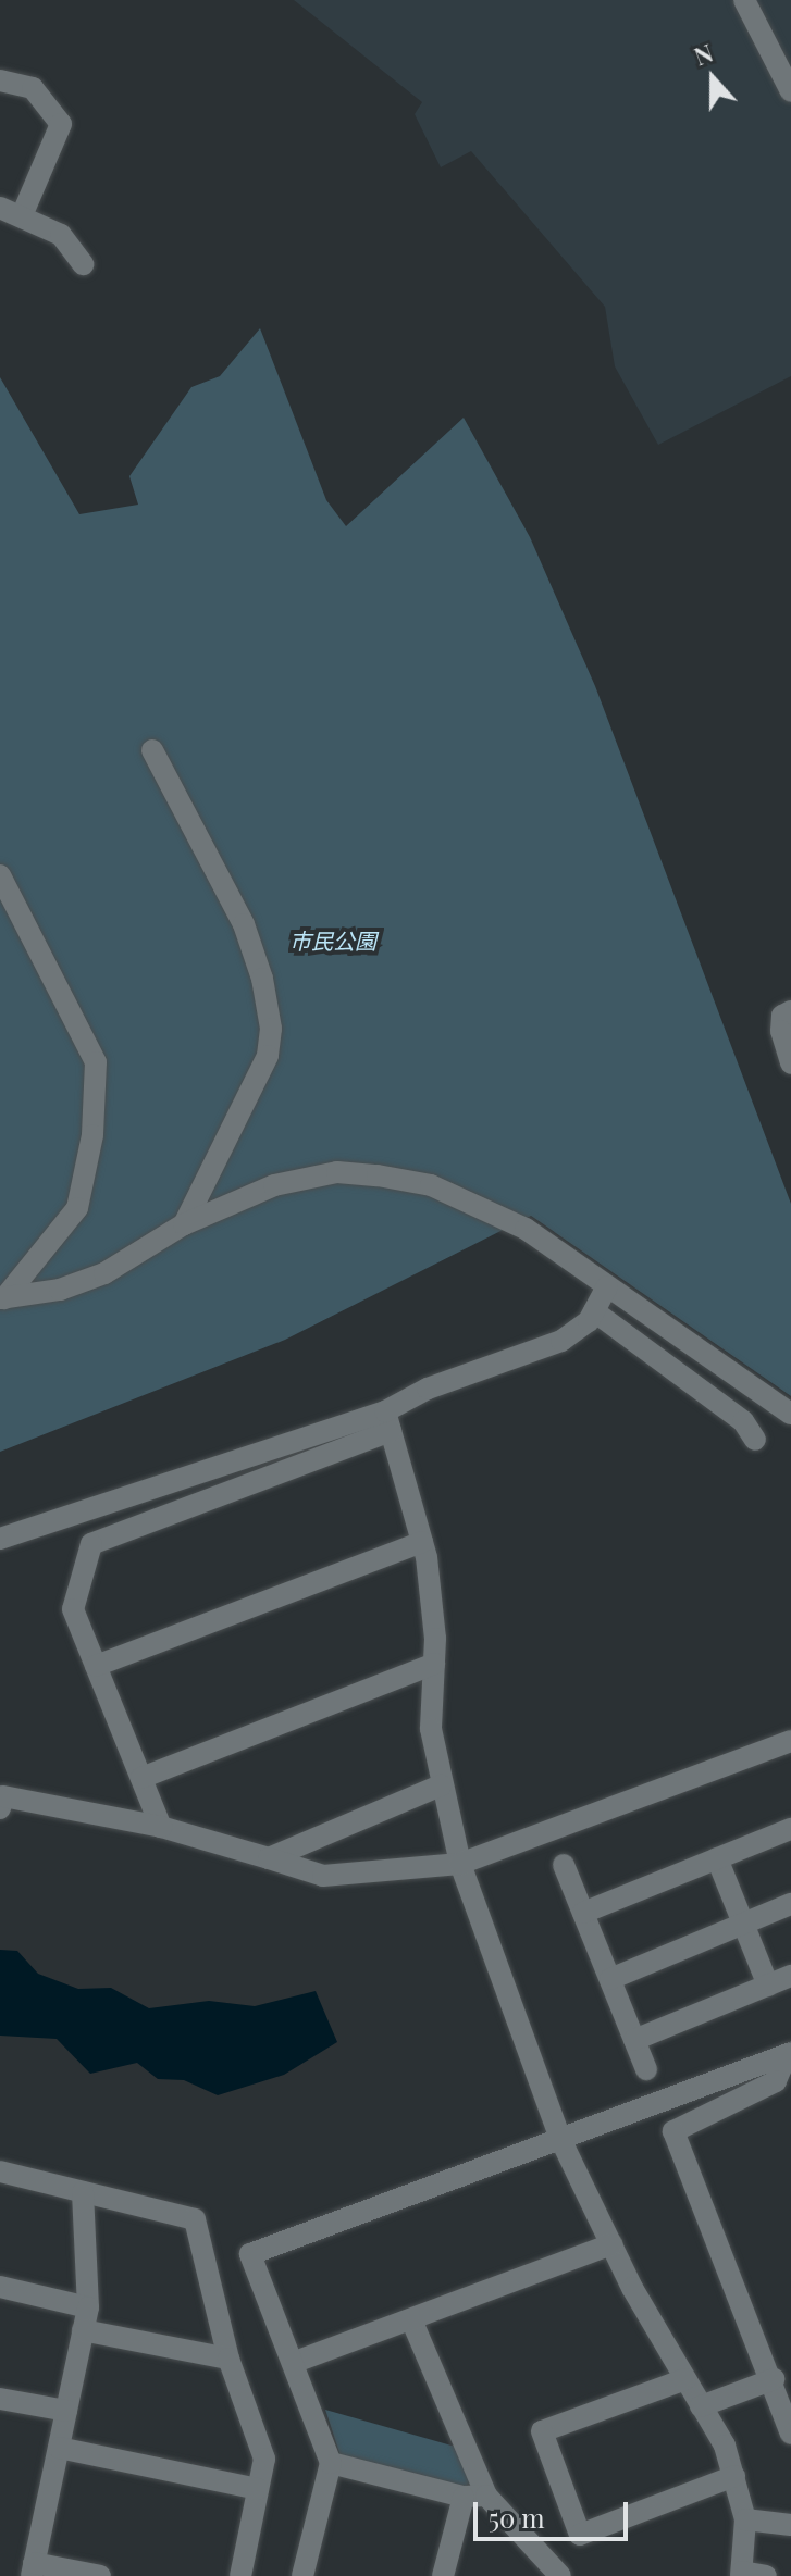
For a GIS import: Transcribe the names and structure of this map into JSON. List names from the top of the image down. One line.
{"parks":["市民公園"],"scale_bar":"50 m","north":"top"}
